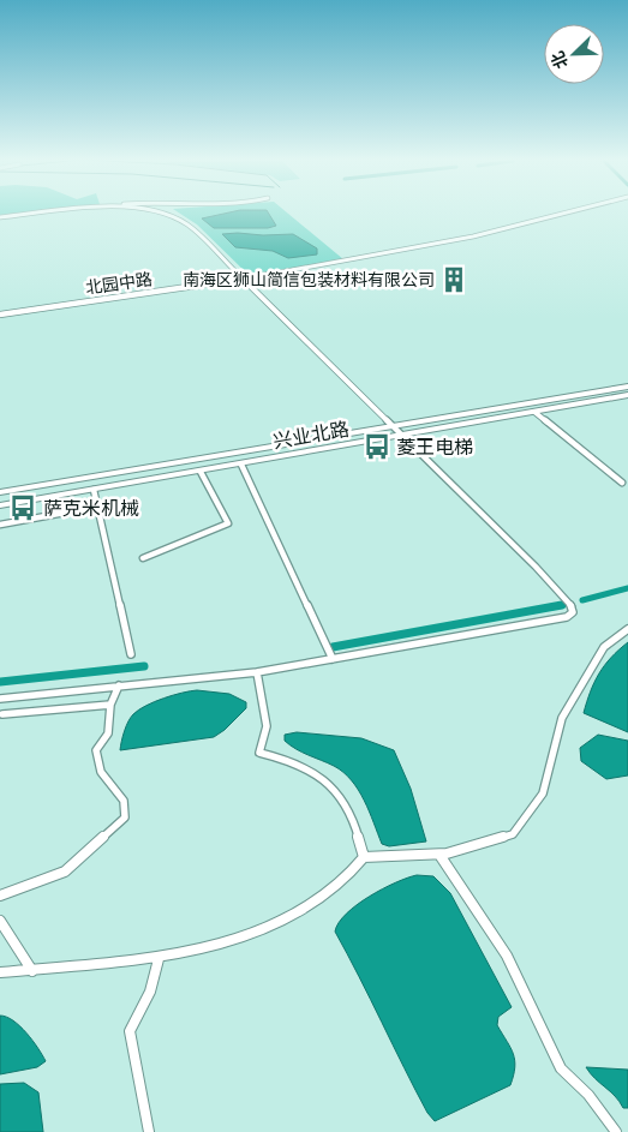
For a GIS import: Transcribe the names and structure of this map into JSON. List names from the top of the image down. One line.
{"streets":{"main road":["兴业北路"],"street":["北园中路"]},"places":{"building":["南海区狮山简信包装材料有限公司"],"bus stop":["菱王电梯","萨克米机械"]},"north":"bottom left"}
